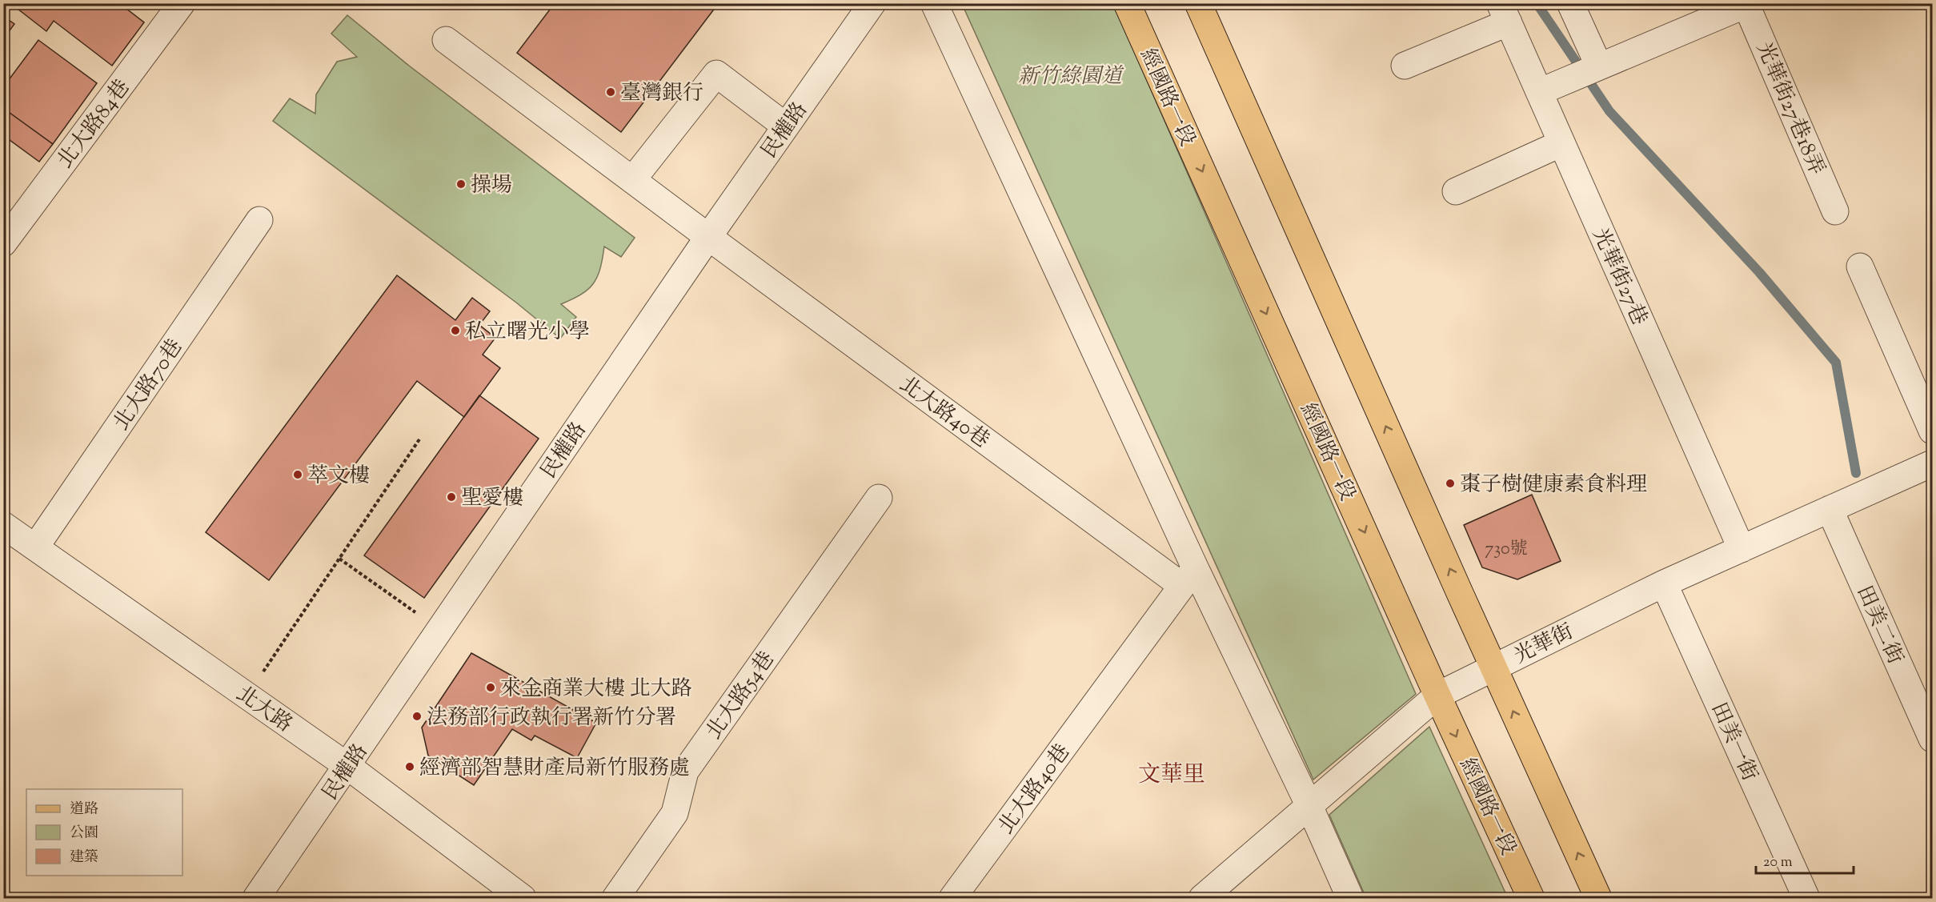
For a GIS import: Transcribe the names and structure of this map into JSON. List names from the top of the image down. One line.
{"streets":{"main road":["經國路一段"],"street":["光華街27巷18弄","北大路84巷","民權路","光華街27巷","北大路70巷","北大路40巷","田美二街","光華街","北大路54巷","北大路","田美一街"]},"crossings":[["經國路一段","光華街"],["光華街27巷18弄","光華街27巷"],["民權路","北大路40巷"],["民權路","北大路"],["光華街27巷","光華街"],["北大路70巷","北大路"],["田美二街","光華街"],["光華街","田美一街"]],"districts":["文華里"],"parks":["新竹綠園道"],"places":["臺灣銀行","操場","私立曙光小學","萃文樓","棗子樹健康素食料理","聖愛樓","來金商業大樓 北大路","法務部行政執行署新竹分署","經濟部智慧財產局新竹服務處"],"house_numbers":["730號"],"legend":["道路","公園","建築"],"scale_bar":"20 m"}
